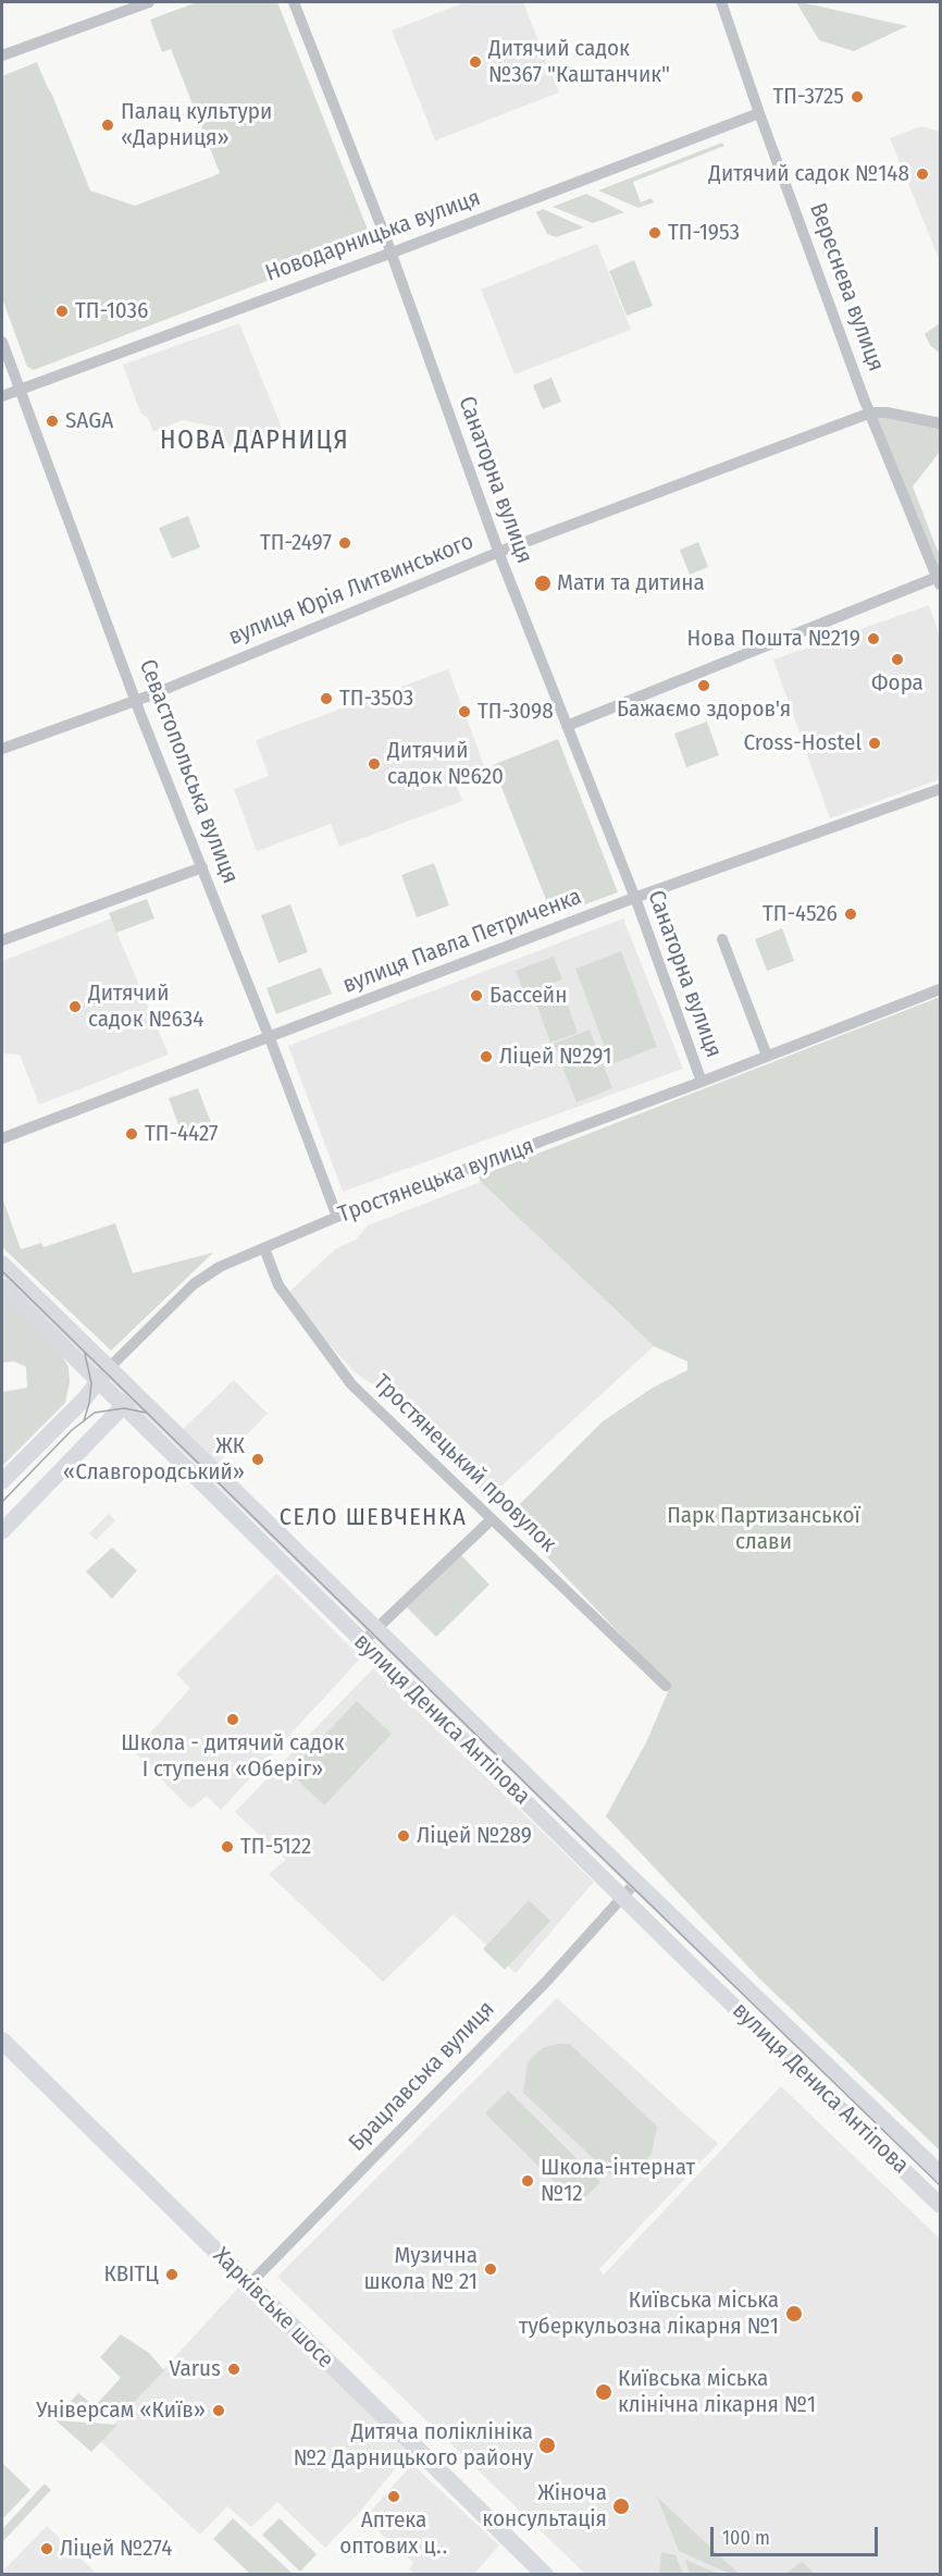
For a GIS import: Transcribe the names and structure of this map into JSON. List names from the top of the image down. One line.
{"streets":{"main road":["Харківське шосе"],"street":["Новодарницька вулиця","Вереснева вулиця","Санаторна вулиця","вулиця Юрія Литвинського","Севастопольська вулиця","вулиця Павла Петриченка","Тростянецька вулиця","Тростянецький провулок","вулиця Дениса Антіпова","Брацлавська вулиця"]},"crossings":[["Новодарницька вулиця","Вереснева вулиця"],["Новодарницька вулиця","Санаторна вулиця"],["Новодарницька вулиця","Севастопольська вулиця"],["Вереснева вулиця","вулиця Юрія Литвинського"],["Санаторна вулиця","вулиця Юрія Литвинського"],["Санаторна вулиця","вулиця Павла Петриченка"],["Санаторна вулиця","Тростянецька вулиця"],["вулиця Юрія Литвинського","Севастопольська вулиця"],["Севастопольська вулиця","вулиця Павла Петриченка"],["Севастопольська вулиця","Тростянецька вулиця"],["Тростянецька вулиця","Тростянецький провулок"],["Тростянецька вулиця","вулиця Дениса Антіпова"],["вулиця Дениса Антіпова","Брацлавська вулиця"],["Брацлавська вулиця","Харківське шосе"]],"districts":["НОВА ДАРНИЦЯ","СЕЛО ШЕВЧЕНКА"],"parks":["Парк Партизанської слави"],"places":["Дитячий садок №367 \"Каштанчик\"","ТП-3725","Палац культури «Дарниця»","Дитячий садок №148","ТП-1953","ТП-1036","SAGA","ТП-2497","Мати та дитина","Нова Пошта №219","Фора","Бажаємо здоров'я","ТП-3503","ТП-3098","Cross-Hostel","Дитячий садок №620","ТП-4526","Бассейн","Дитячий садок №634","Ліцей №291","ТП-4427","ЖК «Славгородський»","Школа - дитячий садок І ступеня «Оберіг»","Ліцей №289","ТП-5122","Школа-інтернат №12","Музична школа № 21","КВІТЦ","Київська міська туберкульозна лікарня №1","Varus","Київська міська клінічна лікарня №1","Універсам «Київ»","Дитяча поліклініка №2 Дарницького району","Аптека оптових ц‥","Жіноча консультація","Ліцей №274"],"scale_bar":"100 m"}
